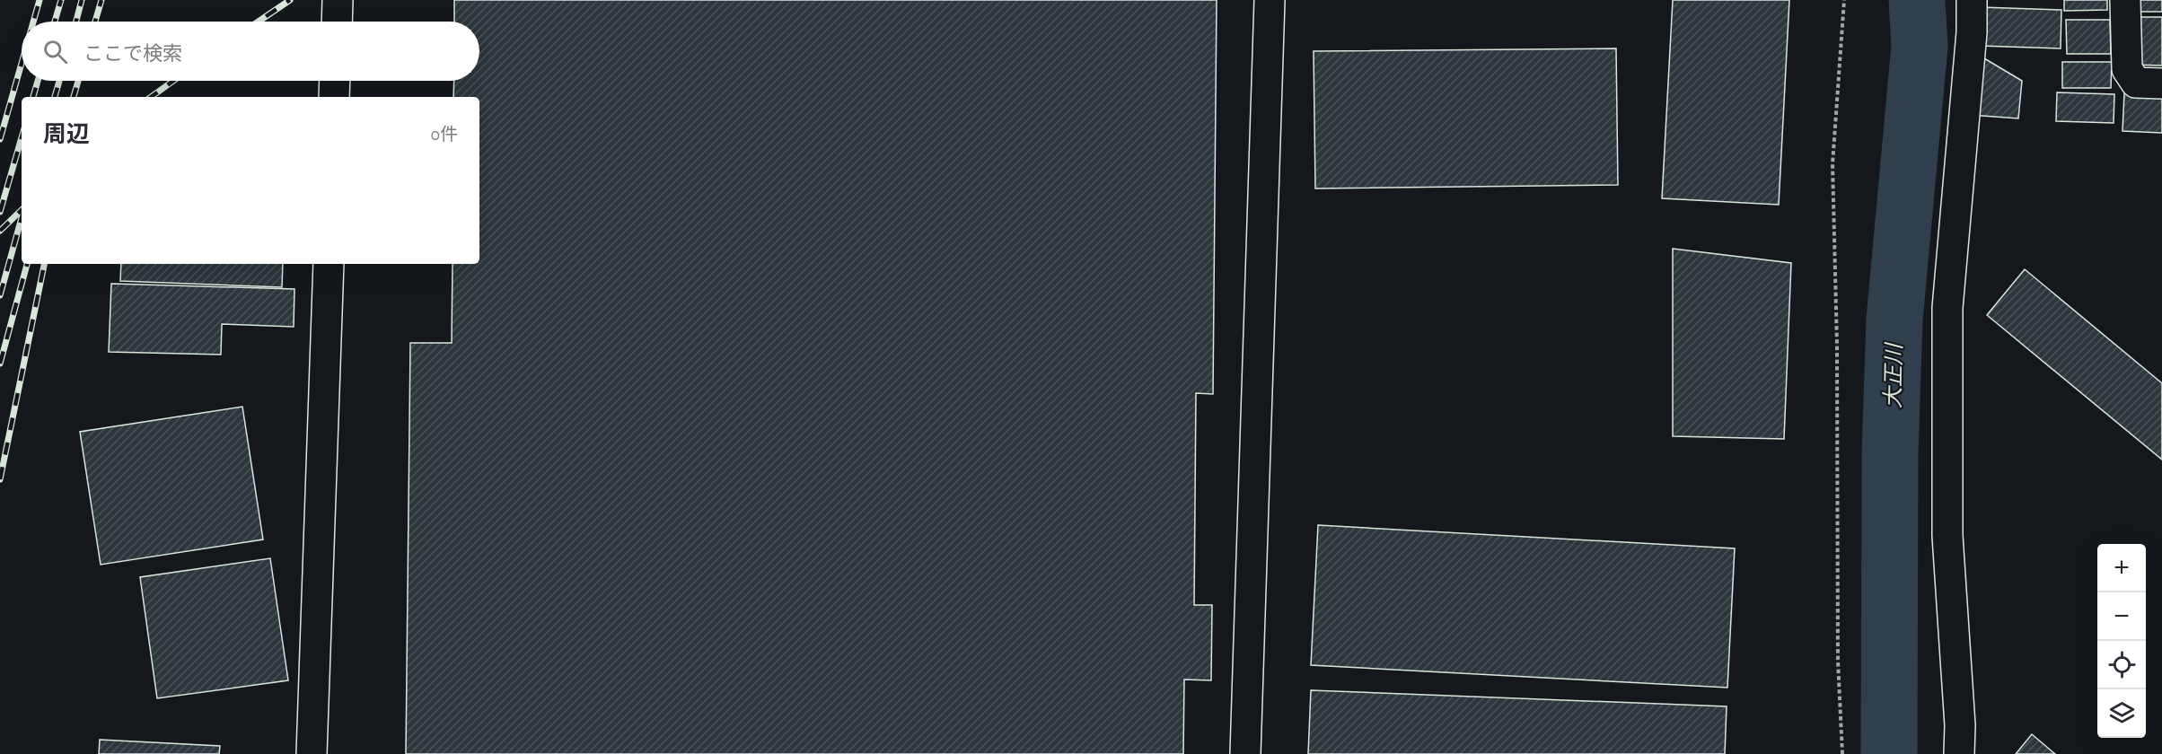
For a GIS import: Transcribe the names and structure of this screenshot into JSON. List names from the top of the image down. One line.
{"water":["大正川"],"page":{"search":"ここで検索","heading":["周辺","0件"],"map_buttons":["+","−"]}}
